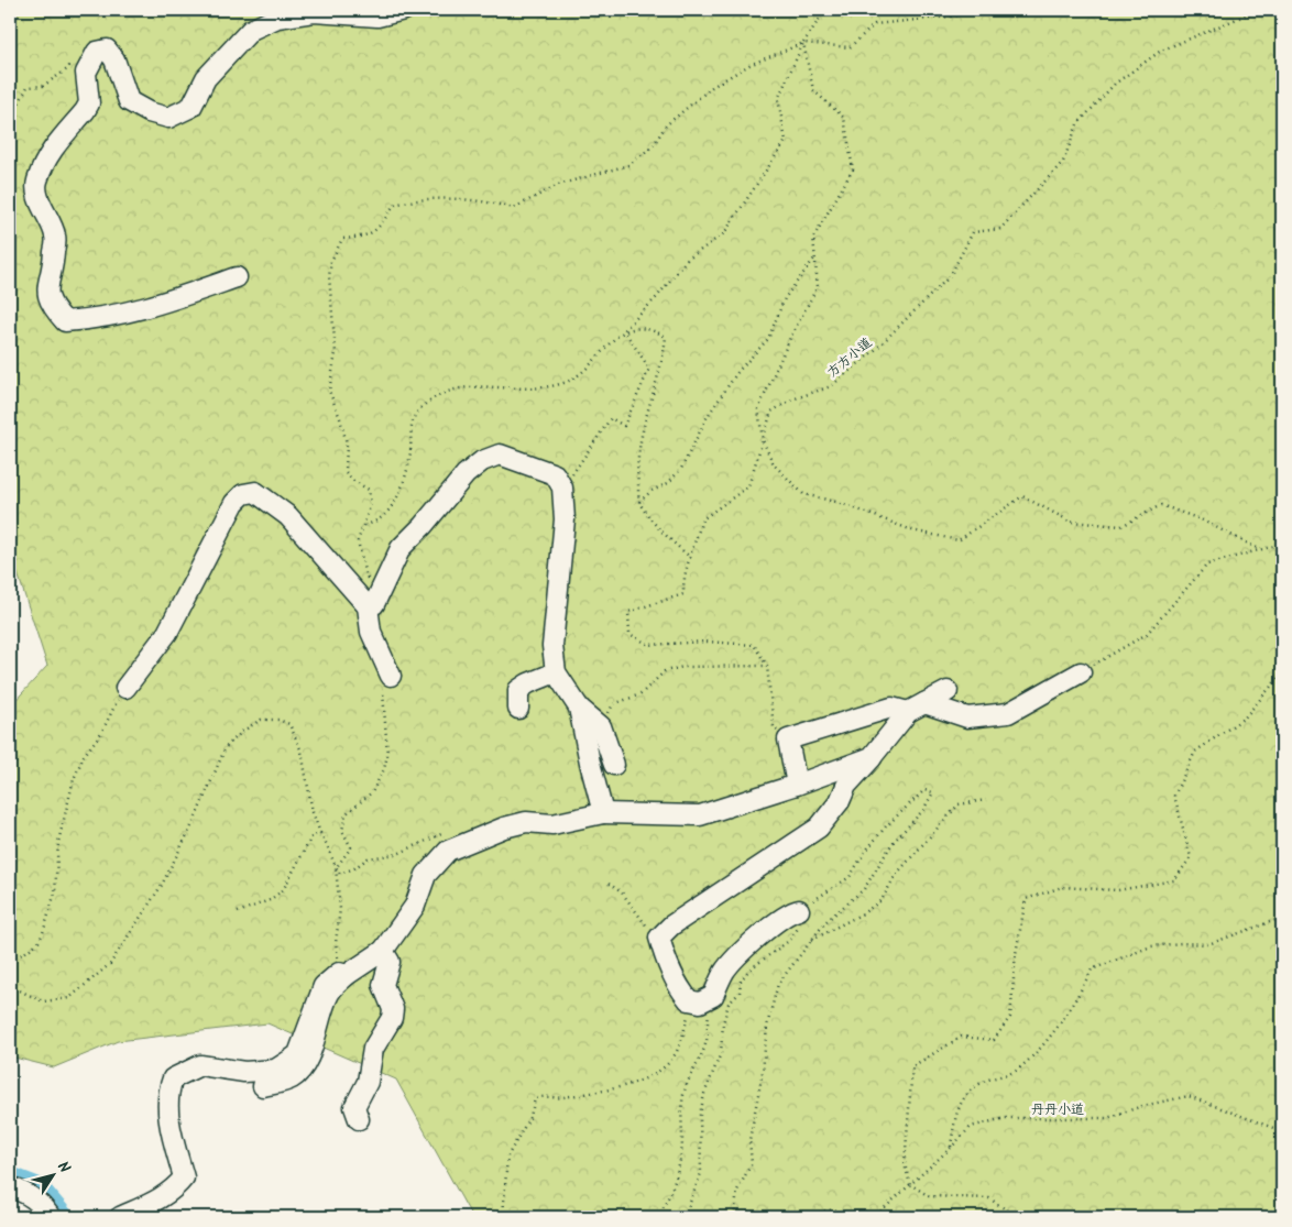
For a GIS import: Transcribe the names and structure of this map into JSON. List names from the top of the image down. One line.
{"streets":{"path":["方方小道","丹丹小道"]},"north":"top right"}
